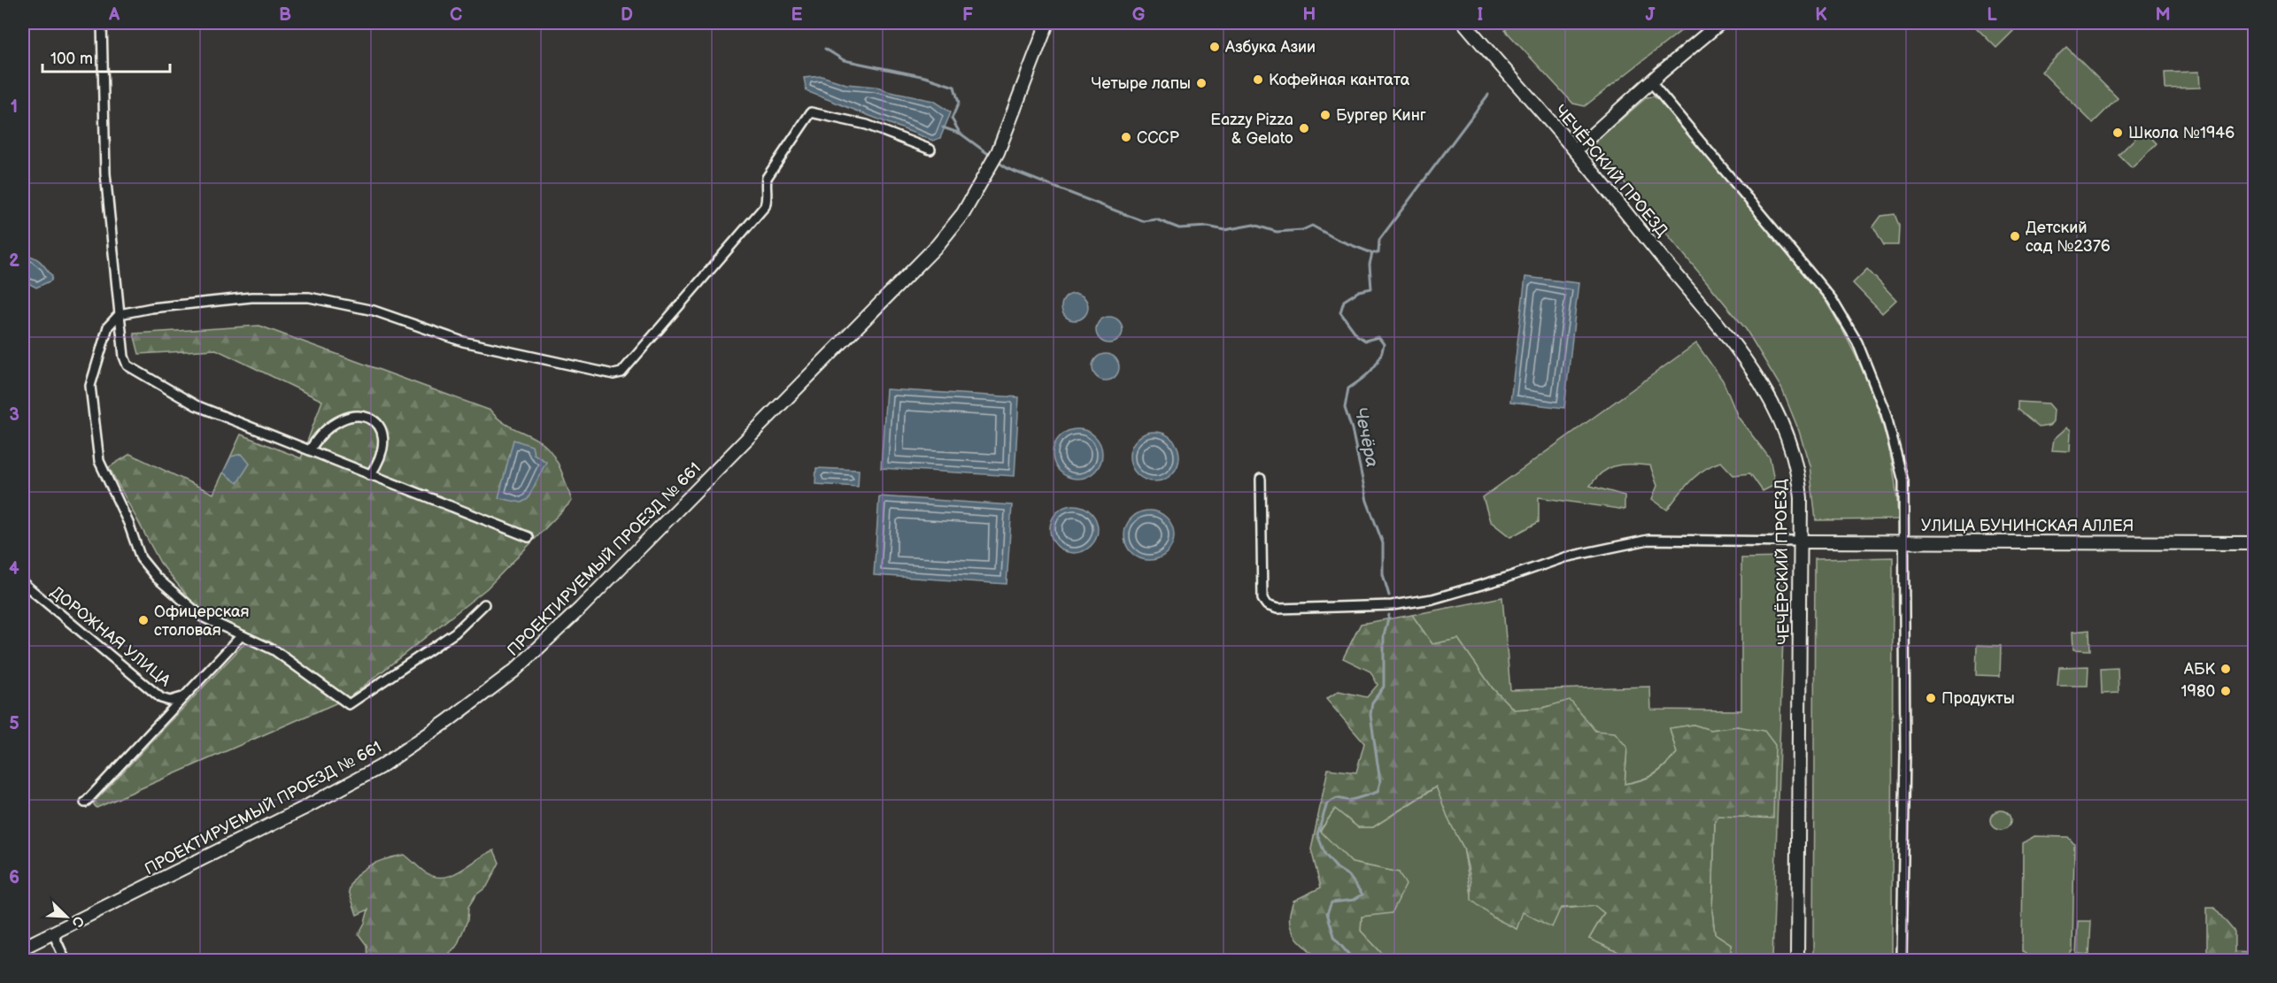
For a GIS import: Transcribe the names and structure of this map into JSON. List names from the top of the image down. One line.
{"streets":{"main road":["ЧЕЧЁРСКИЙ ПРОЕЗД","УЛИЦА БУНИНСКАЯ АЛЛЕЯ","ПРОЕКТИРУЕМЫЙ ПРОЕЗД № 661"],"street":["ДОРОЖНАЯ УЛИЦА"]},"crossings":[["ЧЕЧЁРСКИЙ ПРОЕЗД","УЛИЦА БУНИНСКАЯ АЛЛЕЯ"]],"water":["Чечёра"],"places":["Азбука Азии","Кофейная кантата","Четыре лапы","Бургер Кинг","Eazzy Pizza & Gelato","Школа №1946","СССР","Детский сад №2376","Офицерская столовая","АБК","1980","Продукты"],"scale_bar":"100 m","north":"bottom right","grid":{"columns":["A","B","C","D","E","F","G","H","I","J","K","L","M"],"rows":["1","2","3","4","5","6"]}}
